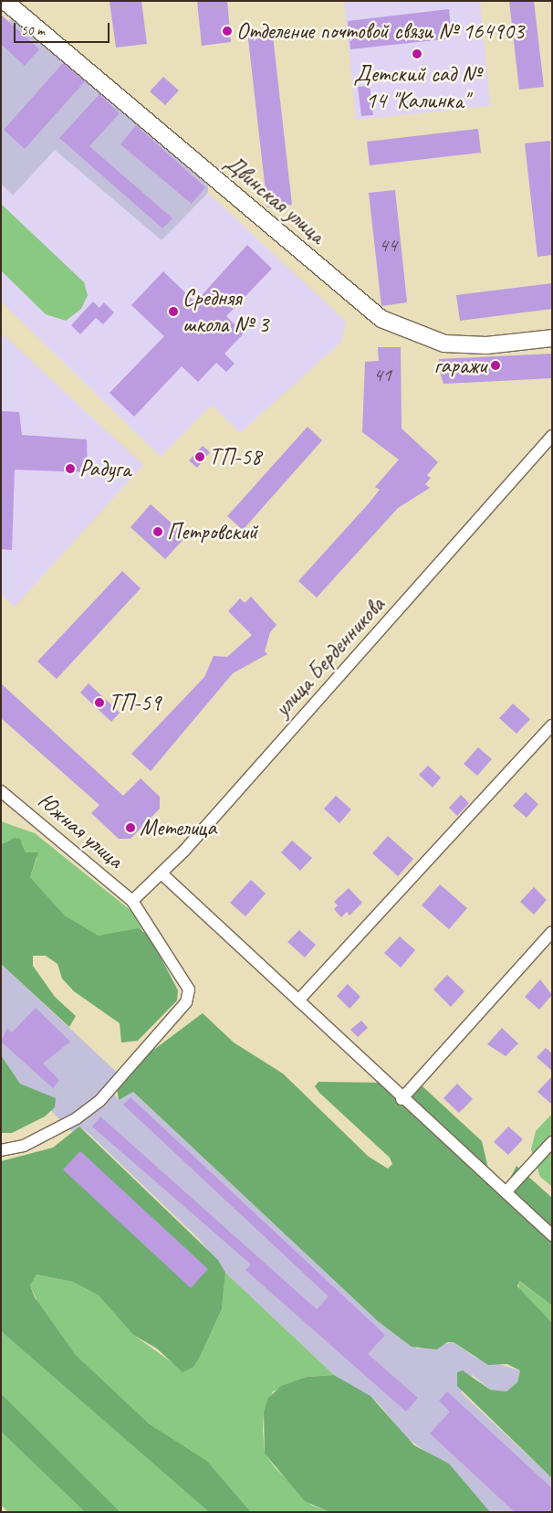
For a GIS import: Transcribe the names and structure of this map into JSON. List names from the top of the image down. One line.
{"streets":{"street":["Двинская улица","улица Берденникова","Южная улица"]},"crossings":[["улица Берденникова","Южная улица"]],"places":["Отделение почтовой связи № 164903","Детский сад № 14 \"Калинка\"","Средняя школа № 3","гаражи","ТП-58","Радуга","Петровский","ТП-59","Метелица"],"house_numbers":["44","41"],"scale_bar":"50 m"}
